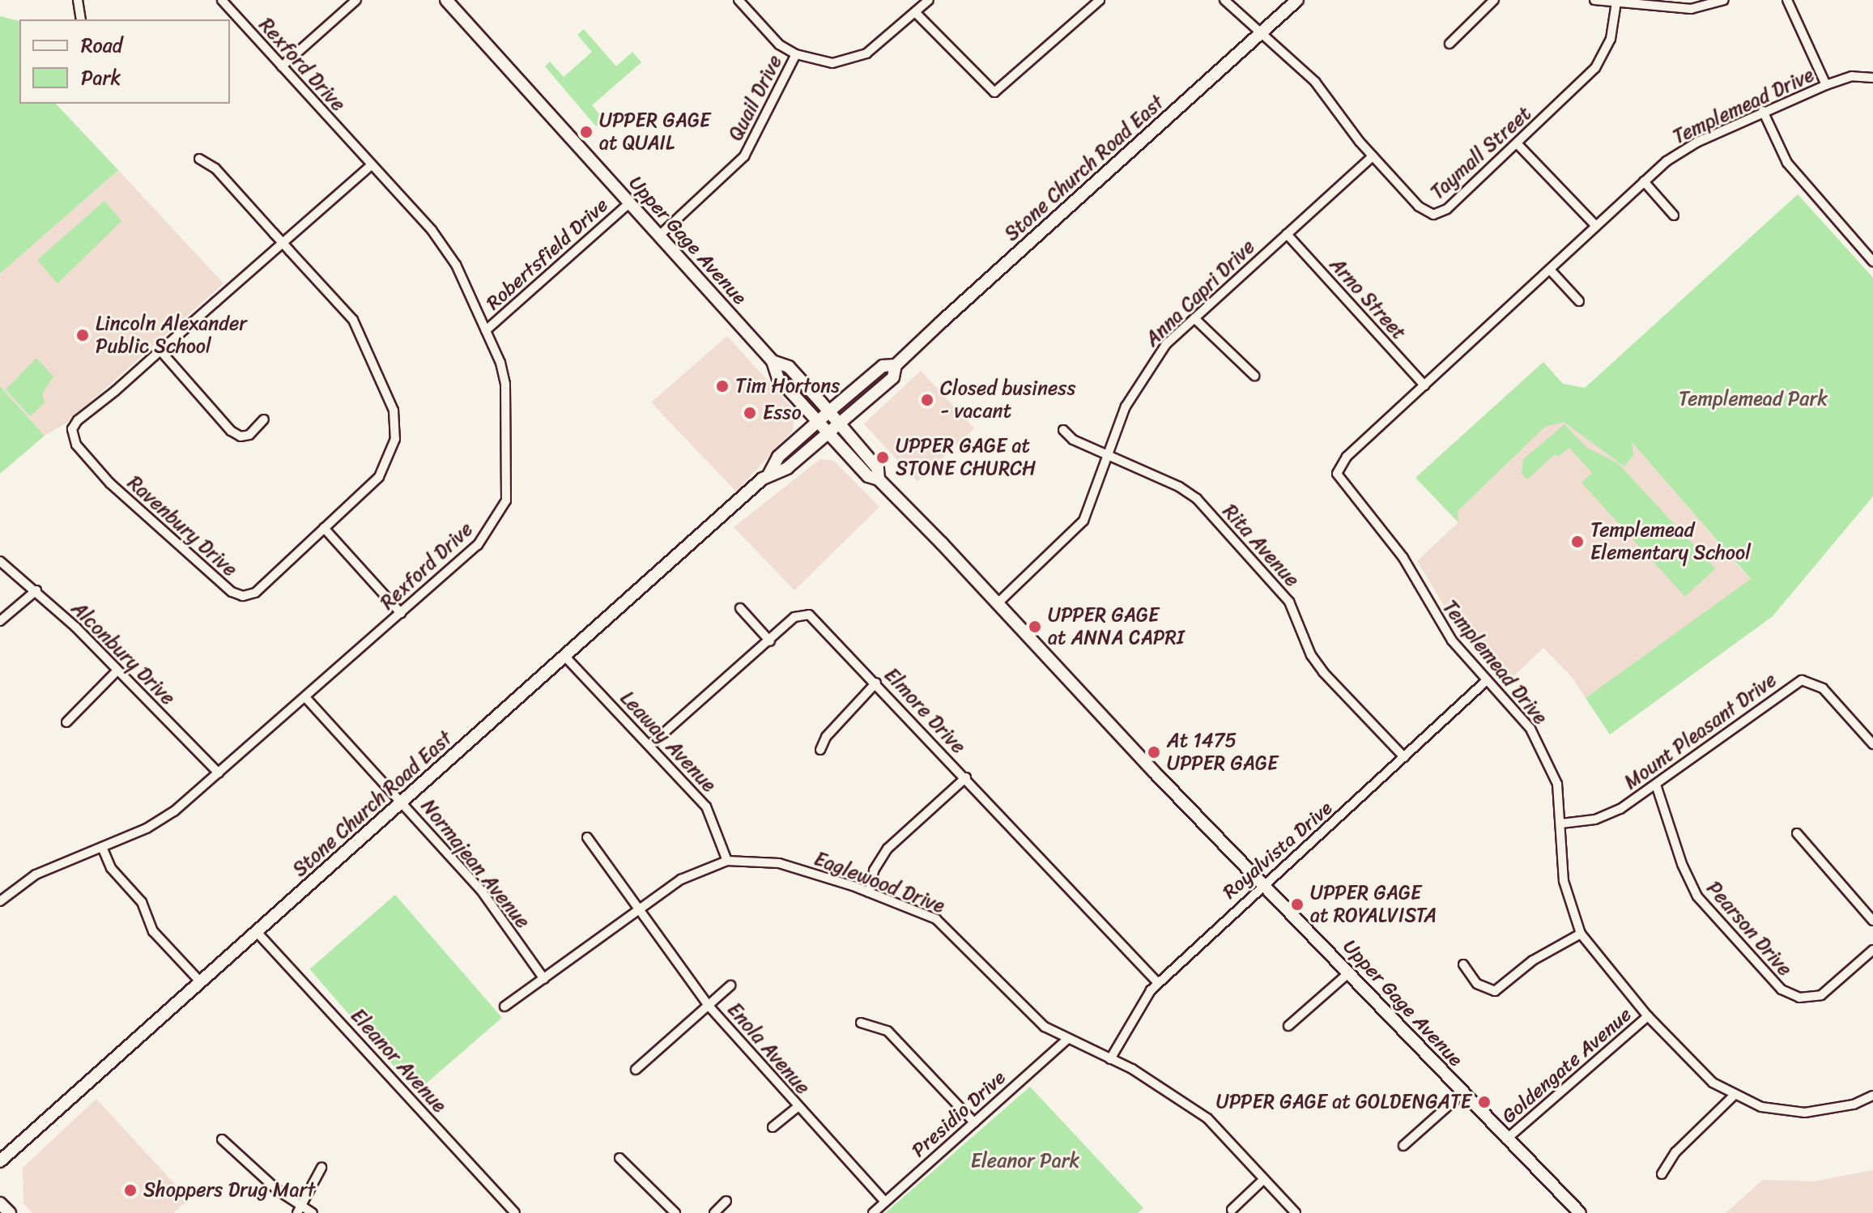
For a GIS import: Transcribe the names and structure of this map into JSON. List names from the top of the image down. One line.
{"streets":{"main road":["Stone Church Road East","Upper Gage Avenue"],"street":["Rexford Drive","Quail Drive","Templemead Drive","Taymall Street","Robertsfield Drive","Anna Capri Drive","Arno Street","Ravenbury Drive","Rita Avenue","Alconbury Drive","Elmore Drive","Mount Pleasant Drive","Leaway Avenue","Royalvista Drive","Normajean Avenue","Eaglewood Drive","Pearson Drive","Enola Avenue","Eleanor Avenue","Goldengate Avenue","Presidio Drive"]},"crossings":[["Rexford Drive","Robertsfield Drive"],["Rexford Drive","Ravenbury Drive"],["Rexford Drive","Alconbury Drive"],["Rexford Drive","Normajean Avenue"],["Quail Drive","Upper Gage Avenue"],["Templemead Drive","Arno Street"],["Templemead Drive","Mount Pleasant Drive"],["Templemead Drive","Royalvista Drive"],["Templemead Drive","Goldengate Avenue"],["Taymall Street","Stone Church Road East"],["Taymall Street","Anna Capri Drive"],["Stone Church Road East","Upper Gage Avenue"],["Stone Church Road East","Leaway Avenue"],["Stone Church Road East","Normajean Avenue"],["Stone Church Road East","Eleanor Avenue"],["Upper Gage Avenue","Robertsfield Drive"],["Upper Gage Avenue","Anna Capri Drive"],["Upper Gage Avenue","Royalvista Drive"],["Upper Gage Avenue","Goldengate Avenue"],["Anna Capri Drive","Arno Street"],["Anna Capri Drive","Rita Avenue"],["Rita Avenue","Royalvista Drive"],["Elmore Drive","Leaway Avenue"],["Elmore Drive","Royalvista Drive"],["Mount Pleasant Drive","Pearson Drive"],["Leaway Avenue","Eaglewood Drive"],["Royalvista Drive","Eaglewood Drive"],["Normajean Avenue","Eaglewood Drive"],["Eaglewood Drive","Enola Avenue"],["Eaglewood Drive","Presidio Drive"],["Enola Avenue","Presidio Drive"]],"parks":["Templemead Park","Eleanor Park"],"places":["UPPER GAGE at QUAIL","Lincoln Alexander Public School","Tim Hortons","Closed business - vacant","Esso","UPPER GAGE at STONE CHURCH","Templemead Elementary School","UPPER GAGE at ANNA CAPRI","At 1475 UPPER GAGE","UPPER GAGE at ROYALVISTA","UPPER GAGE at GOLDENGATE","Shoppers Drug Mart"],"legend":["Road","Park"]}
